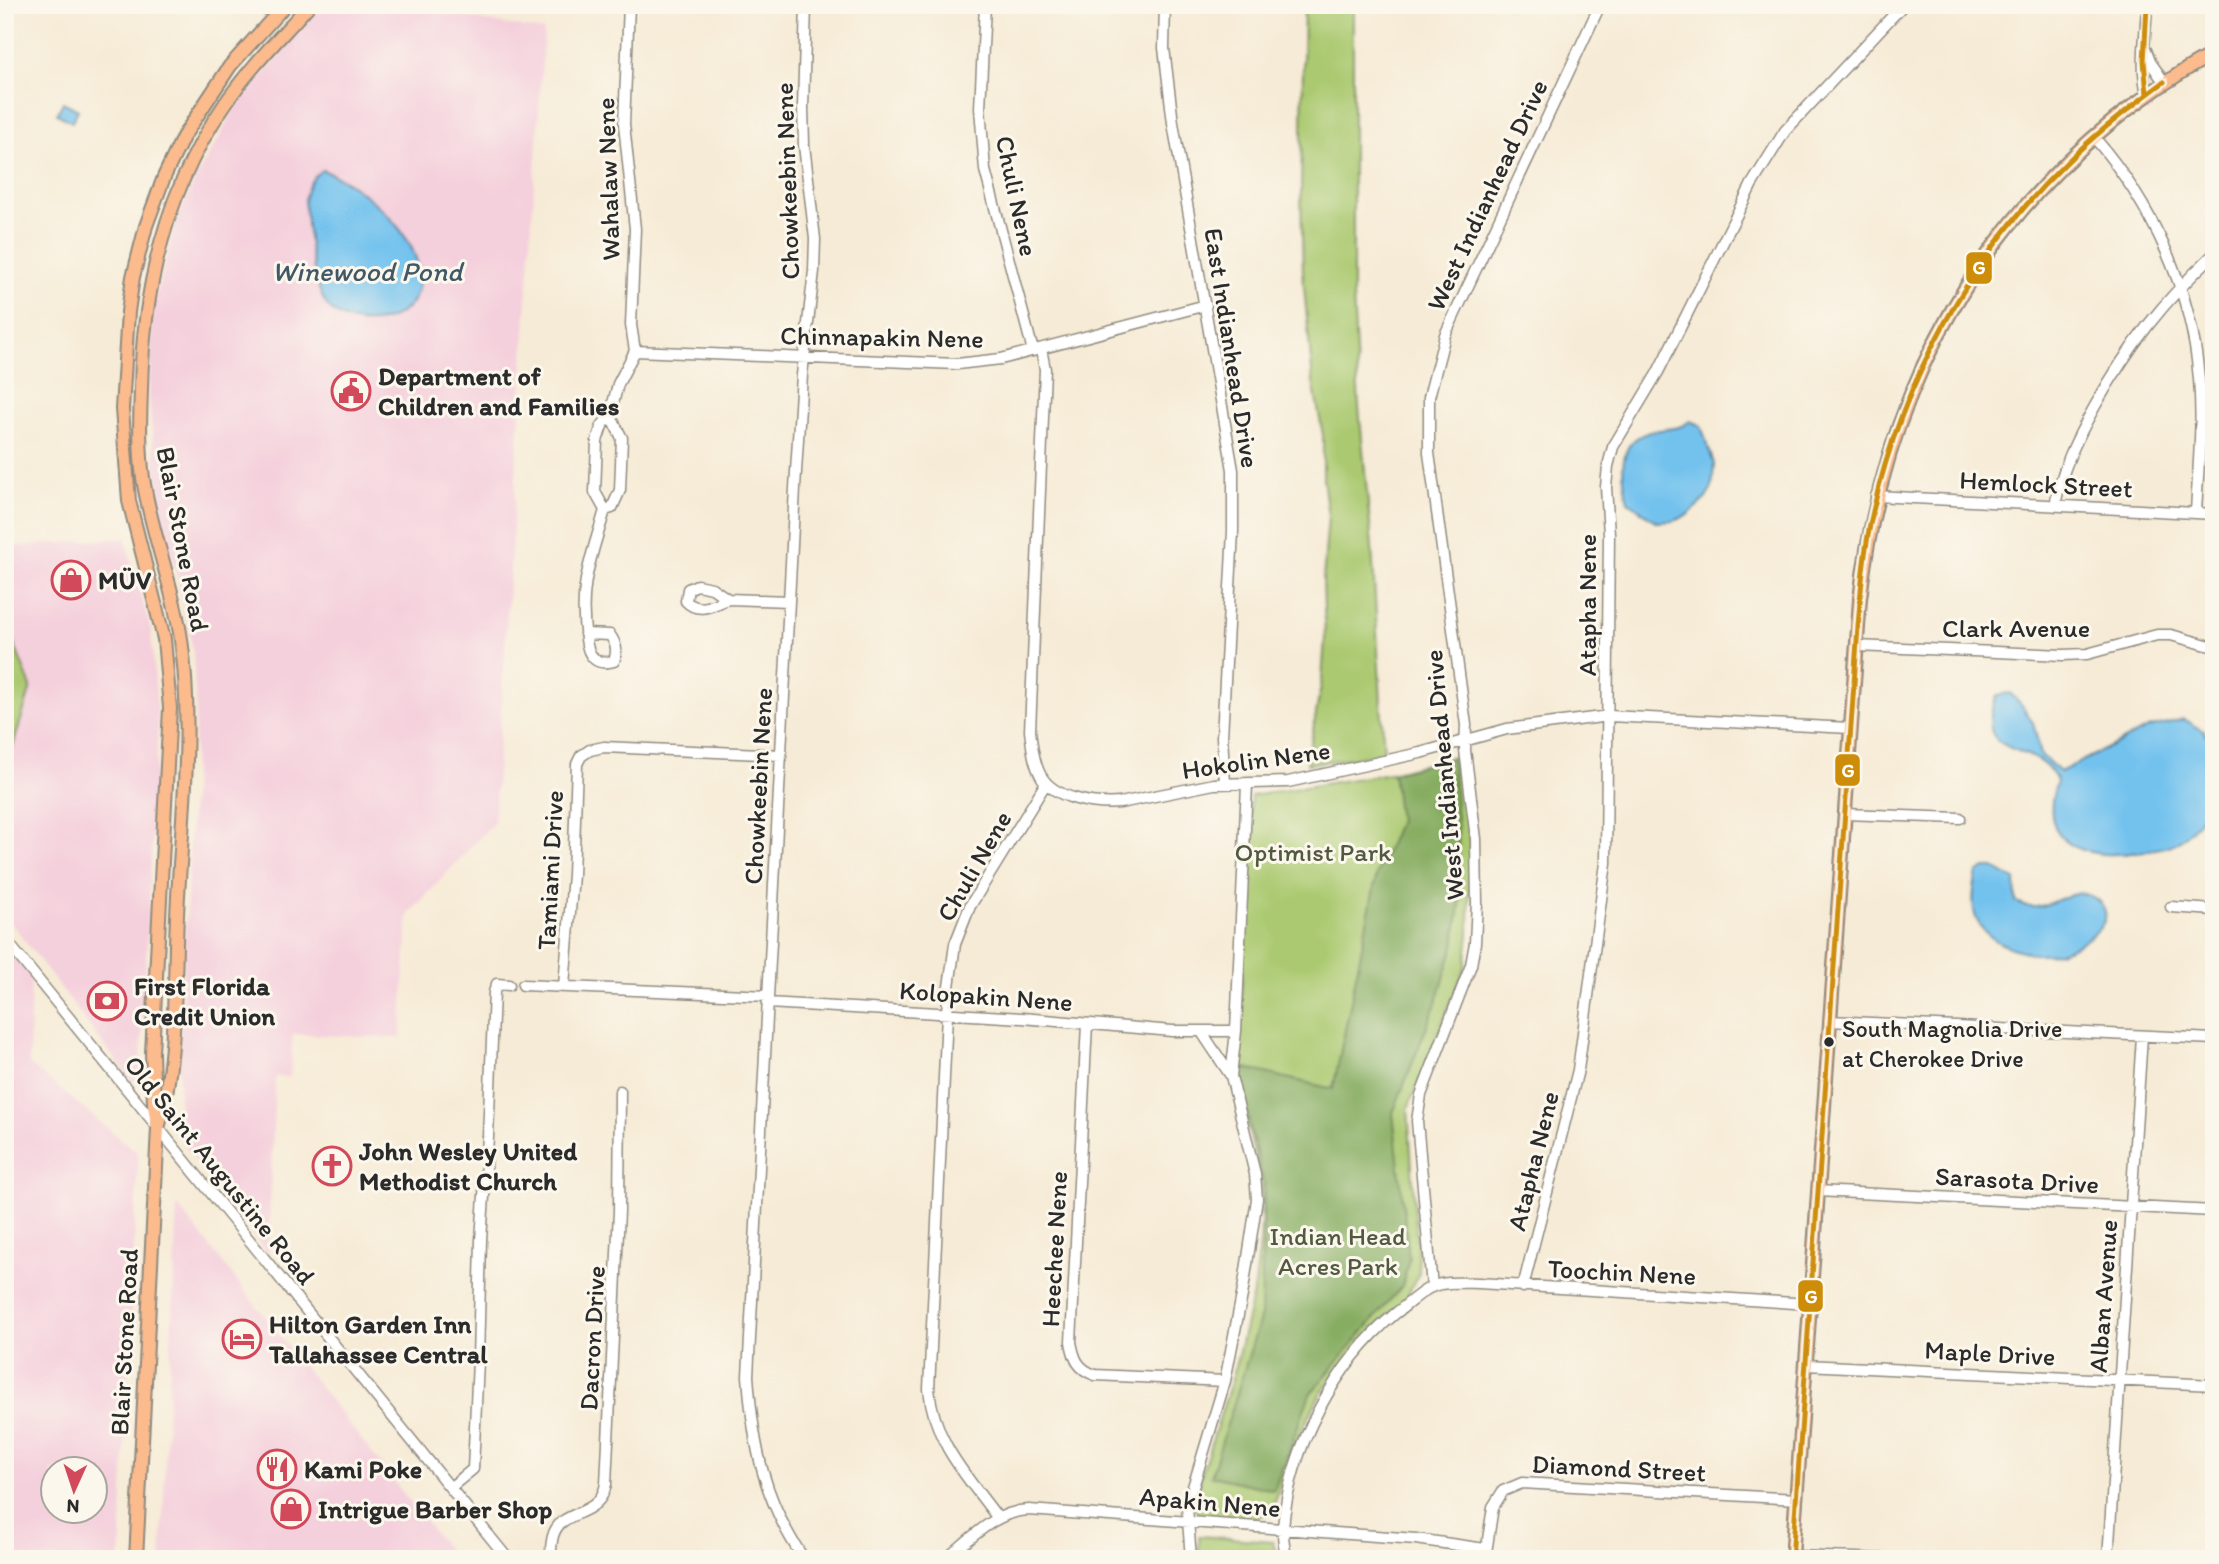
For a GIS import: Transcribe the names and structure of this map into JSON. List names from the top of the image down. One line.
{"streets":{"main road":["Blair Stone Road"],"street":["Wahalaw Nene","Chowkeebin Nene","West Indianhead Drive","Chuli Nene","Chinnapakin Nene","East Indianhead Drive","Hemlock Street","Atapha Nene","Clark Avenue","Hokolin Nene","Tamiami Drive","Kolopakin Nene","Old Saint Augustine Road","Sarasota Drive","Heechee Nene","Toochin Nene","Alban Avenue","Dacron Drive","Maple Drive","Diamond Street","Apakin Nene"]},"crossings":[["Wahalaw Nene","Chinnapakin Nene"],["Chowkeebin Nene","Chinnapakin Nene"],["Chowkeebin Nene","Tamiami Drive"],["Chowkeebin Nene","Kolopakin Nene"],["West Indianhead Drive","Hokolin Nene"],["West Indianhead Drive","Toochin Nene"],["Chuli Nene","Chinnapakin Nene"],["Chuli Nene","Hokolin Nene"],["Chuli Nene","Kolopakin Nene"],["Chuli Nene","Apakin Nene"],["Chinnapakin Nene","East Indianhead Drive"],["East Indianhead Drive","Hokolin Nene"],["Blair Stone Road","Old Saint Augustine Road"],["Atapha Nene","Hokolin Nene"],["Atapha Nene","Toochin Nene"],["Tamiami Drive","Kolopakin Nene"],["Kolopakin Nene","Heechee Nene"],["Sarasota Drive","Alban Avenue"],["Alban Avenue","Maple Drive"],["Diamond Street","Apakin Nene"]],"water":["Winewood Pond"],"parks":["Optimist Park","Indian Head Acres Park"],"places":{"public building":["Department of Children and Families"],"shop":["MÜV","Intrigue Barber Shop"],"bank":["First Florida Credit Union"],"other":["South Magnolia Drive at Cherokee Drive"],"church":["John Wesley United Methodist Church"],"hotel":["Hilton Garden Inn Tallahassee Central"],"restaurant":["Kami Poke"]},"lines":["transit line G"],"north":"bottom"}
